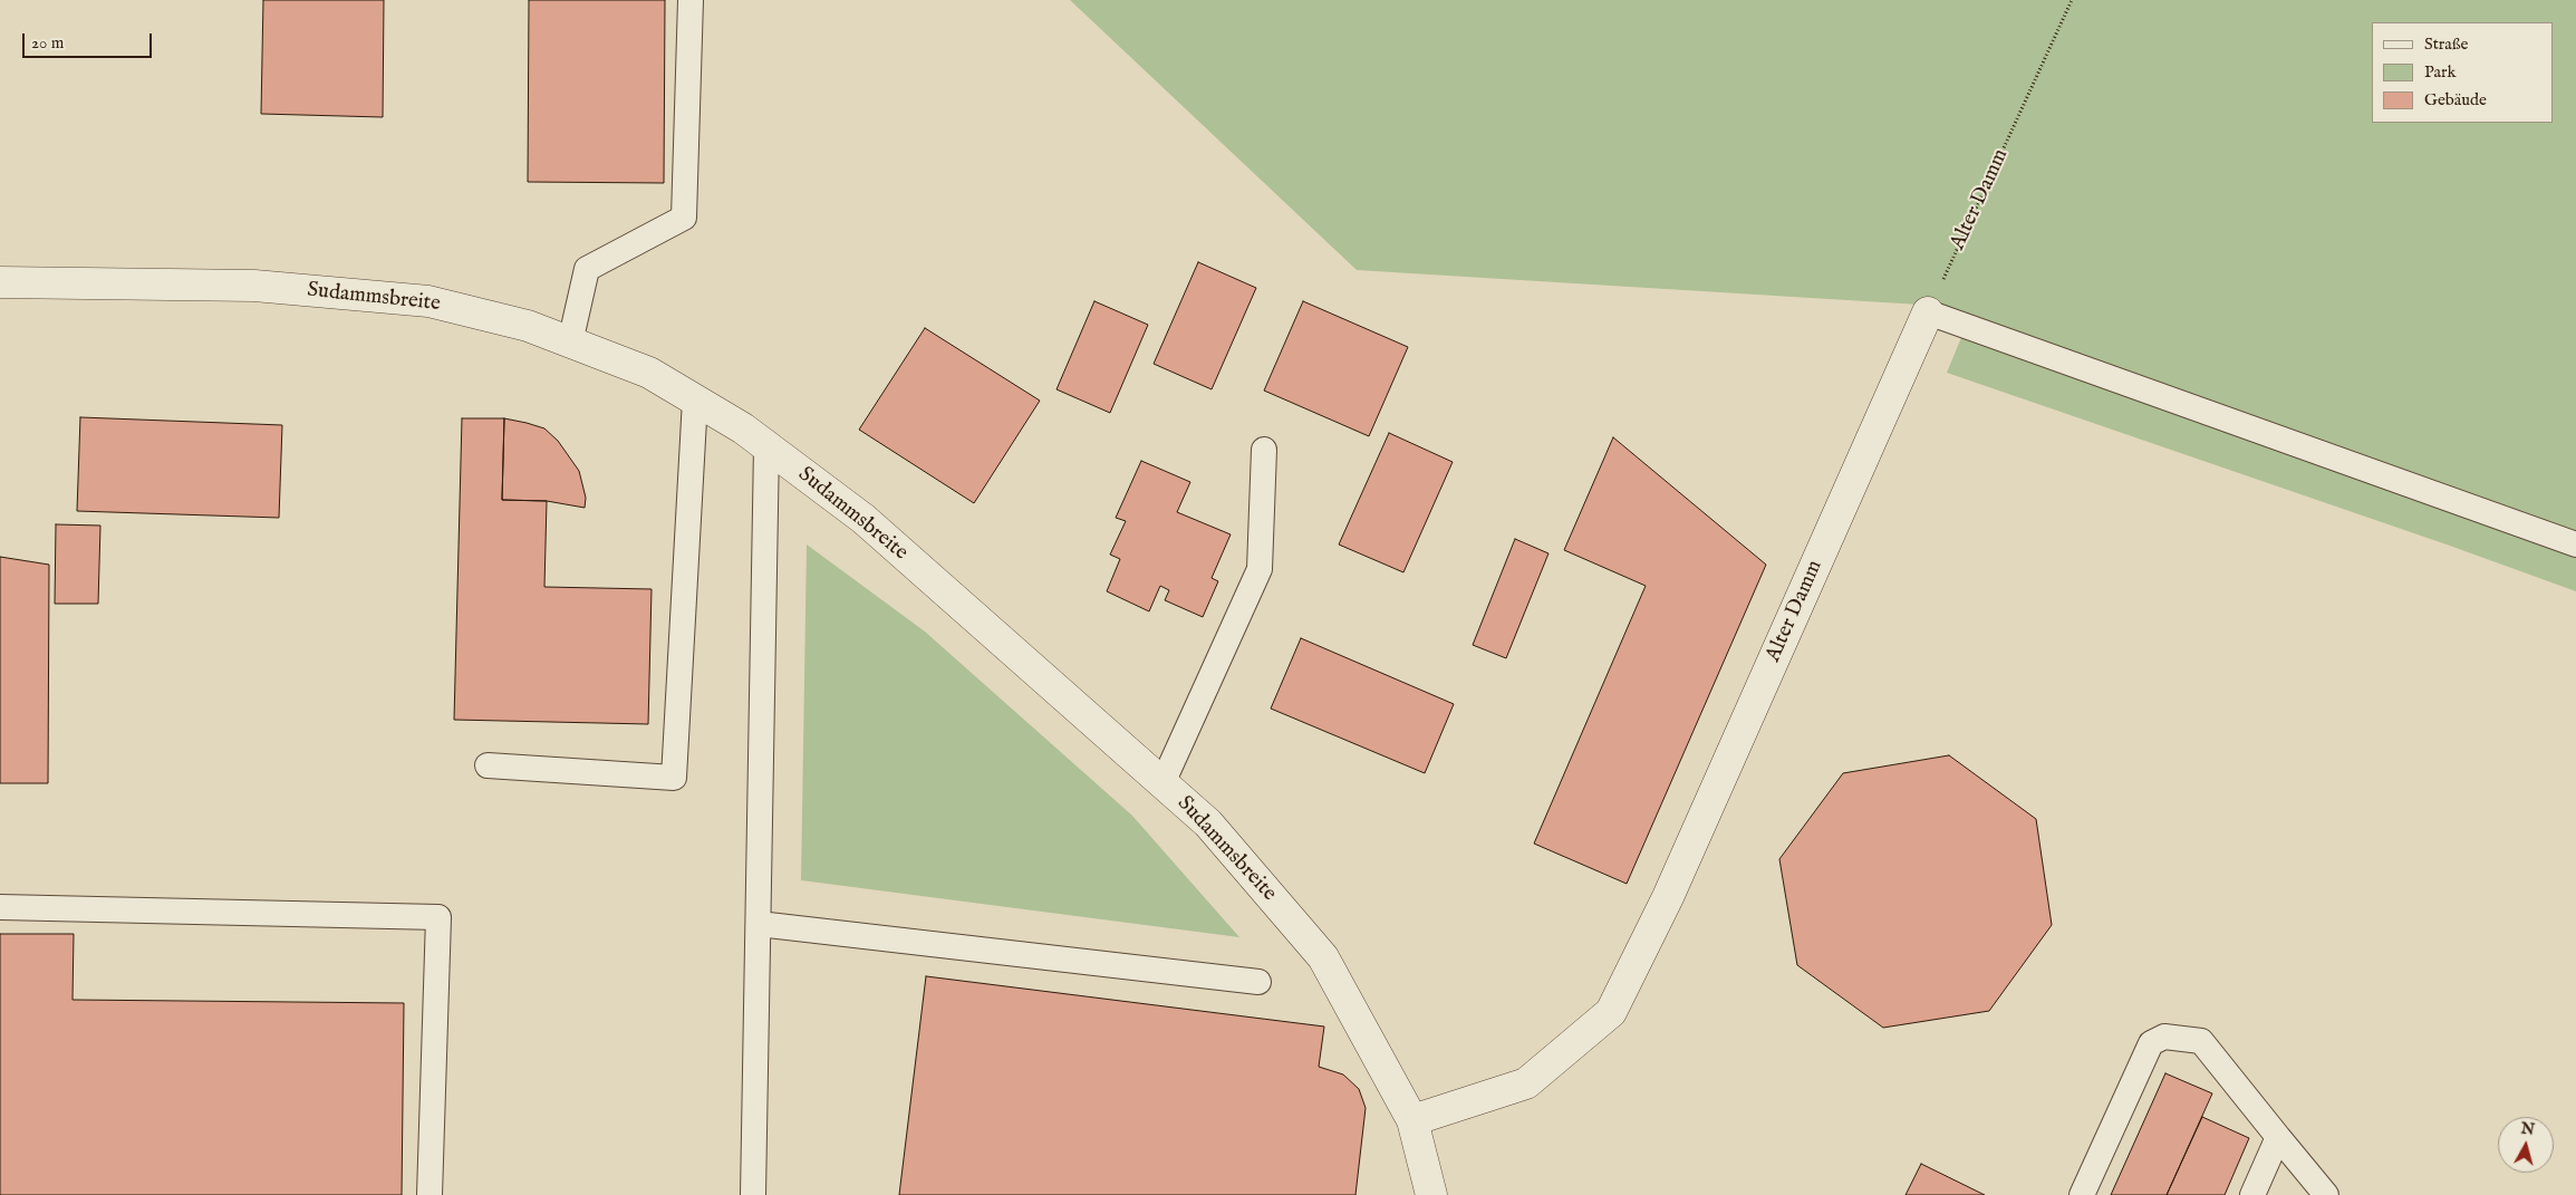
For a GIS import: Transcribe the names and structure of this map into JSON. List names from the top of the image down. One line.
{"streets":{"street":["Alter Damm","Sudammsbreite"]},"crossings":[["Alter Damm","Sudammsbreite"]],"legend":["Straße","Park","Gebäude"],"scale_bar":"20 m","north":"top"}
